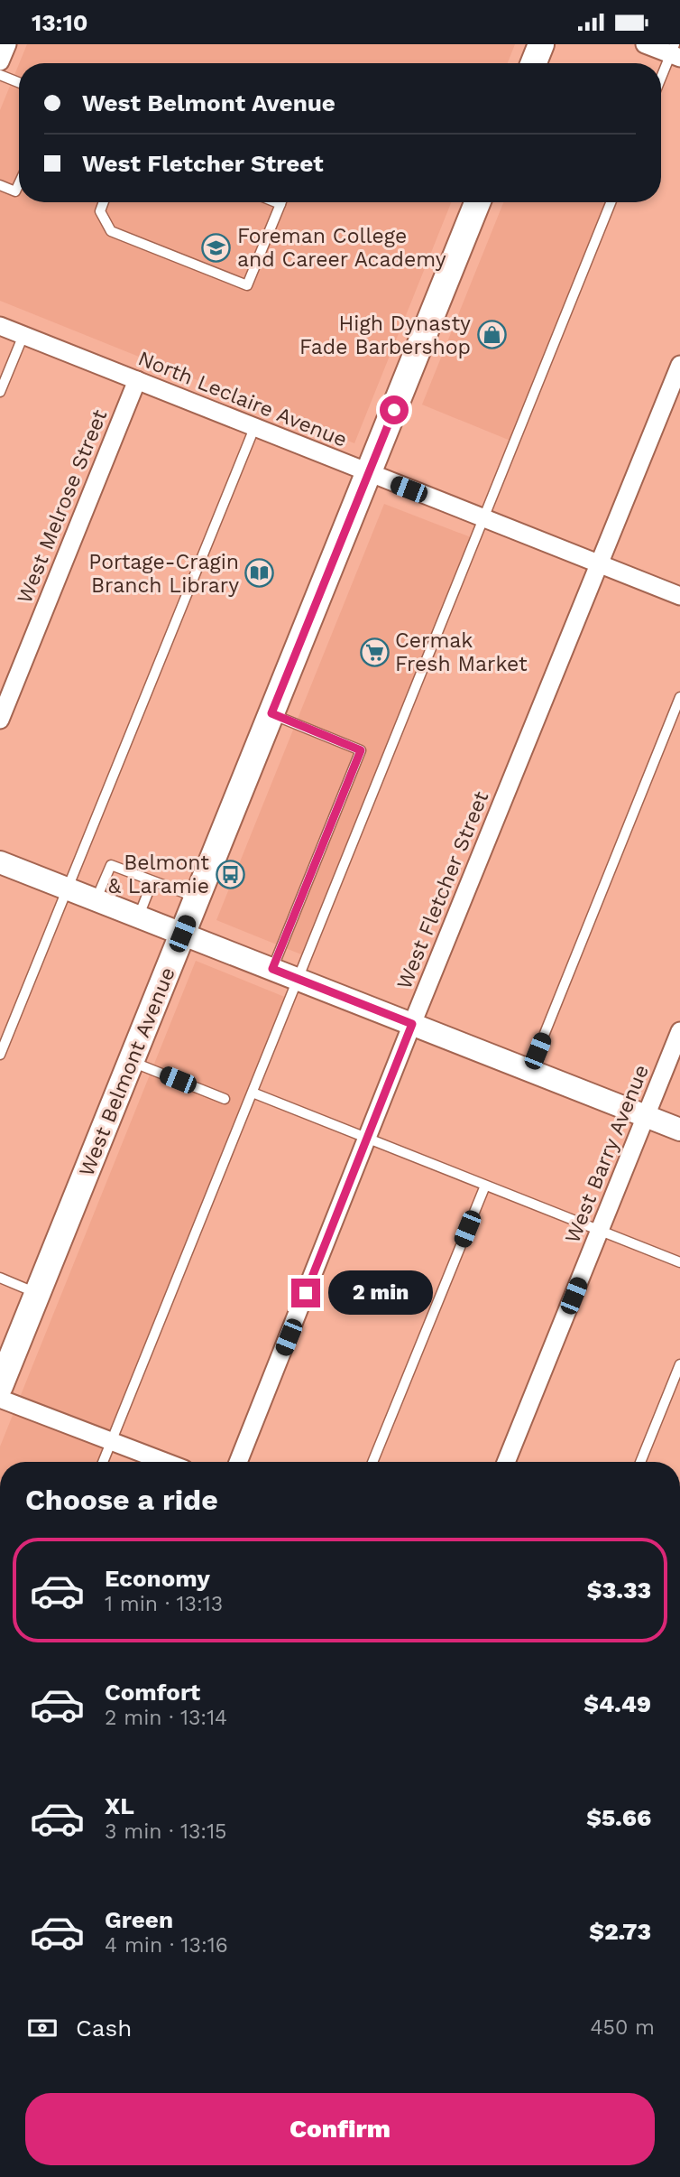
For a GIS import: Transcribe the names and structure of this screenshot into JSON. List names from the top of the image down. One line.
{"streets":{"main road":["West Belmont Avenue"],"street":["North Leclaire Avenue","West Melrose Street","West Fletcher Street","West Barry Avenue"]},"crossings":[["North Leclaire Avenue","West Melrose Street"],["North Leclaire Avenue","West Fletcher Street"],["North Leclaire Avenue","West Belmont Avenue"]],"places":{"school or university":["Foreman College and Career Academy"],"shop":["High Dynasty Fade Barbershop"],"library":["Portage-Cragin Branch Library"],"supermarket":["Cermak Fresh Market"],"bus stop":["Belmont & Laramie"]},"page":{"status":"13:10","banner":["West Belmont Avenue","West Fletcher Street"],"bubble":"2 min","heading":"Choose a ride","list":[{"name":"Economy","note":"1 min · 13:13","value":"$3.33"},{"name":"Comfort","note":"2 min · 13:14","value":"$4.49"},{"name":"XL","note":"3 min · 13:15","value":"$5.66"},{"name":"Green","note":"4 min · 13:16","value":"$2.73"}],"pay":["Cash","450 m"],"buttons":"Confirm"}}
